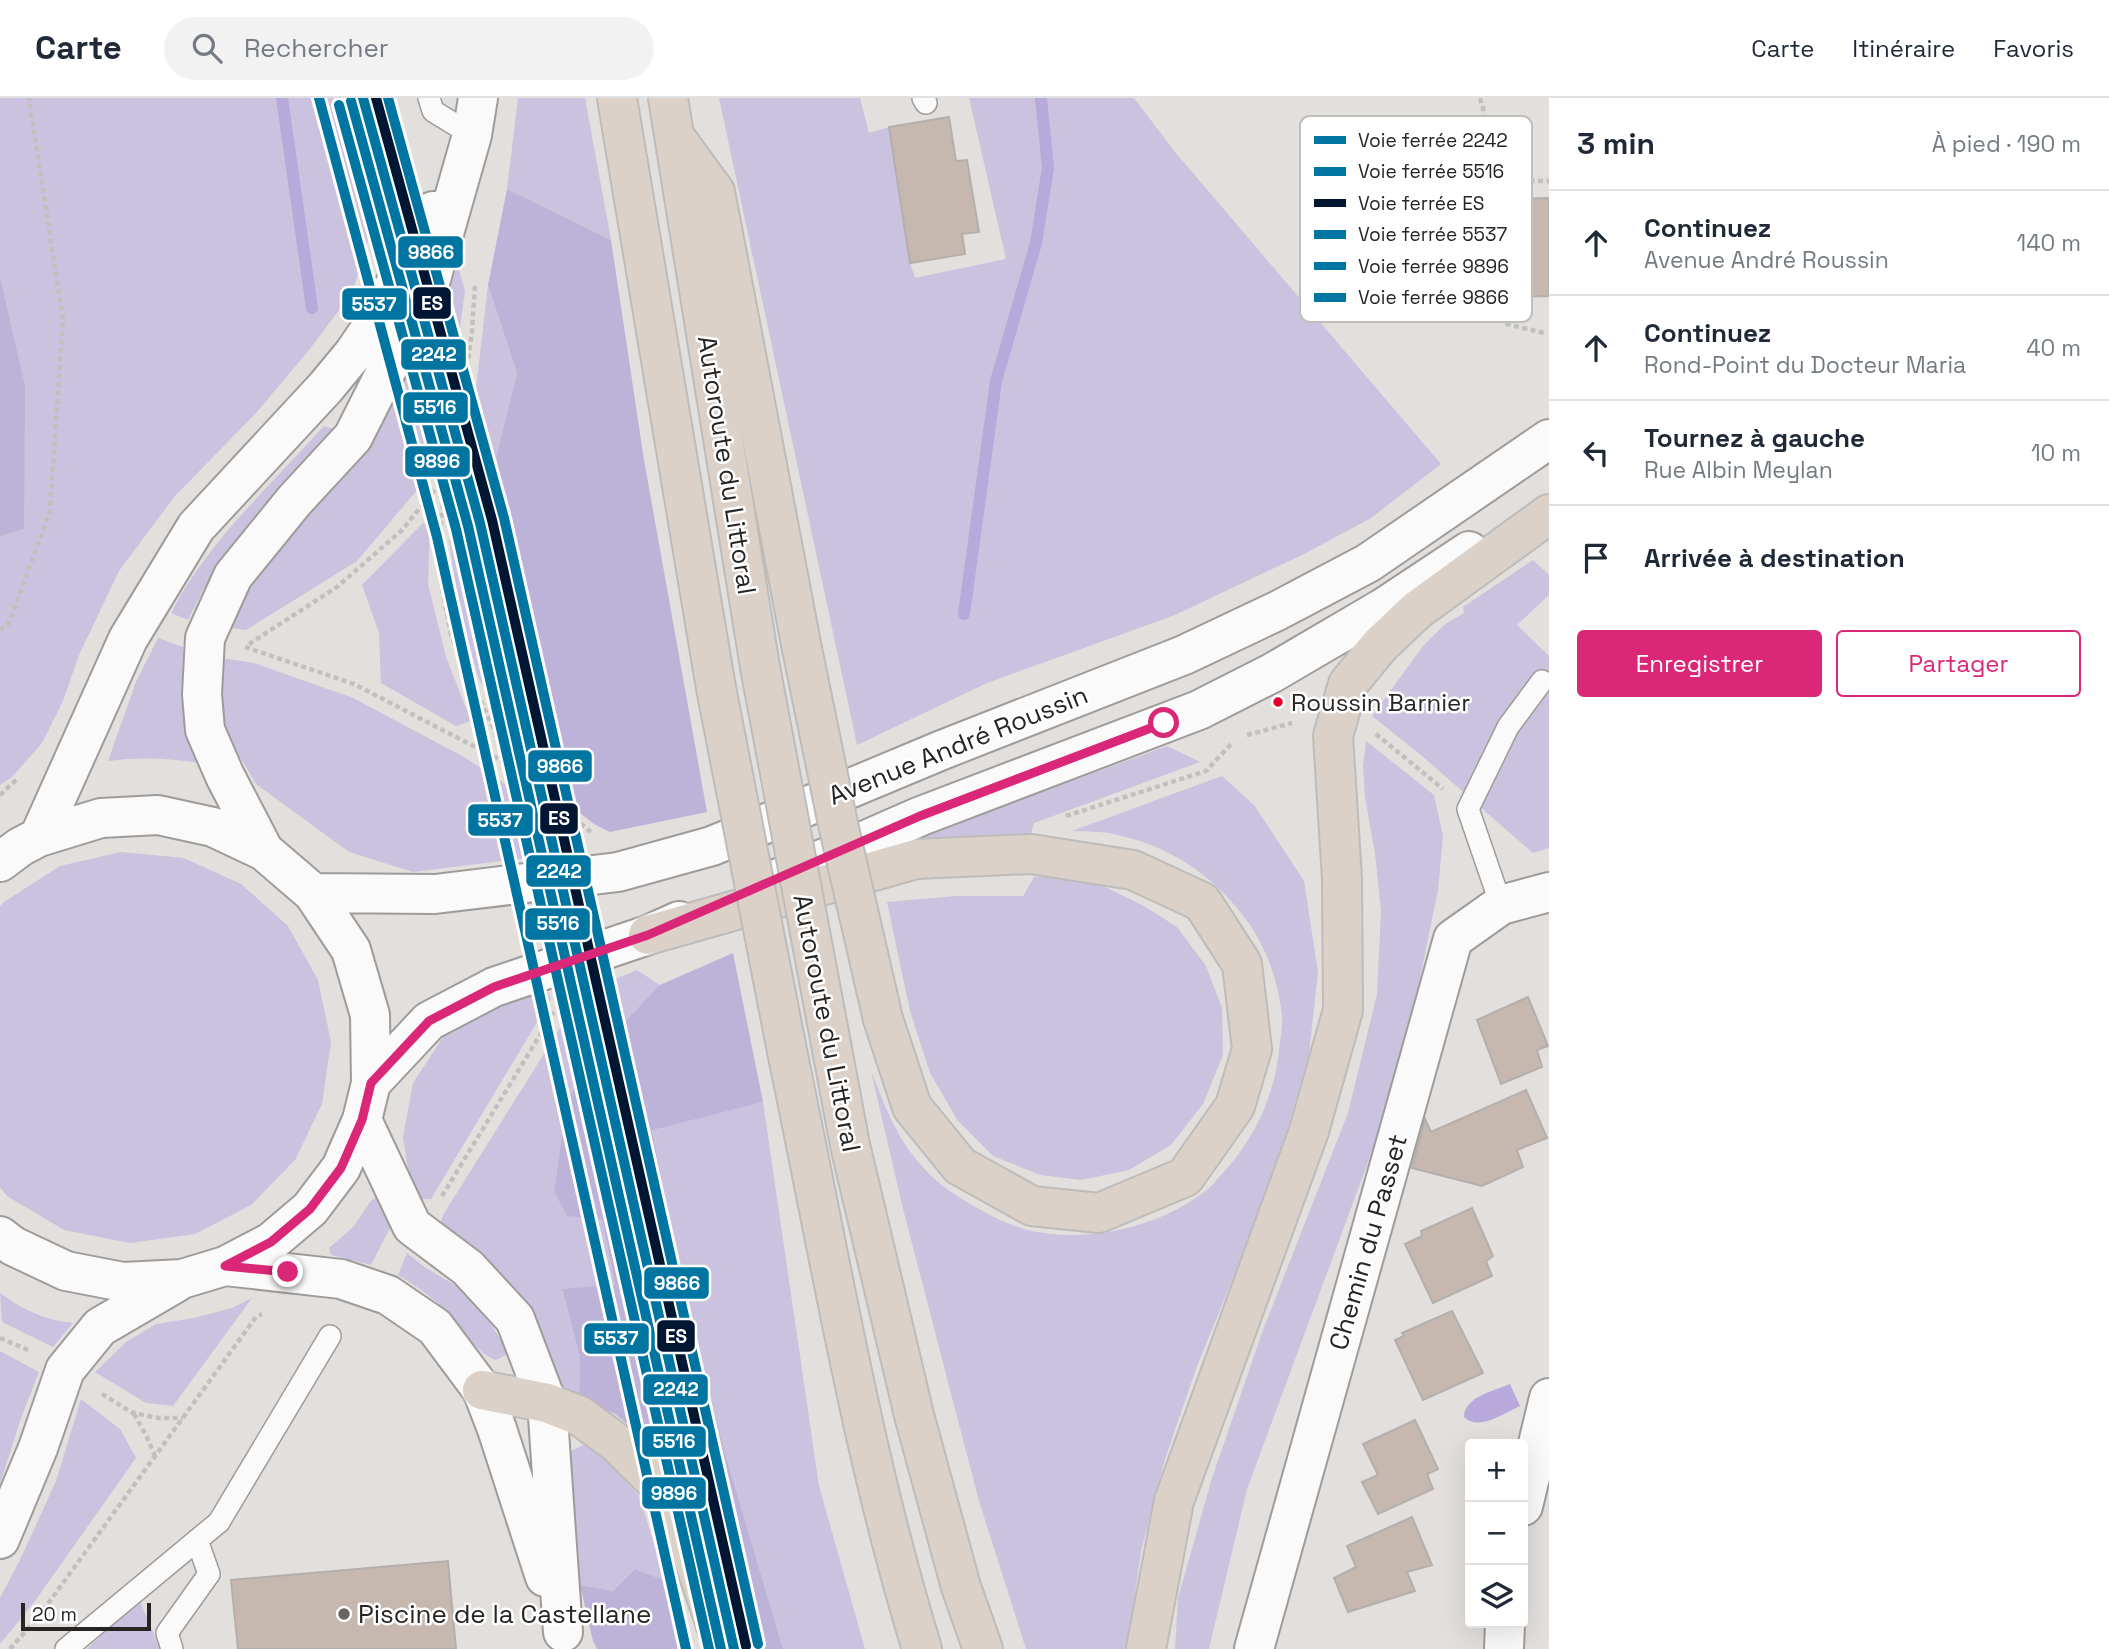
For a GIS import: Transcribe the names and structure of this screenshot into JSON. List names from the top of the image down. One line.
{"streets":{"highway":["Autoroute du Littoral"],"main road":["Avenue André Roussin","Chemin du Passet"]},"places":["Roussin Barnier","Piscine de la Castellane"],"lines":["rail line 2242","rail line ES","rail line 5537","rail line 9866","rail line 5516","rail line 9896"],"legend":["Voie ferrée 2242","Voie ferrée 5516","Voie ferrée ES","Voie ferrée 5537","Voie ferrée 9896","Voie ferrée 9866"],"scale_bar":"20 m","page":{"header":"Carte","search":"Rechercher","nav":["Carte","Itinéraire","Favoris"],"heading":["3 min","À pied · 190 m"],"list":[["Continuez","Avenue André Roussin","140 m"],["Continuez","Rond-Point du Docteur Maria","40 m"],["Tournez à gauche","Rue Albin Meylan","10 m"],"Arrivée à destination"],"buttons":["Enregistrer","Partager"],"map_buttons":["+","−"],"scale":"20 m"}}
